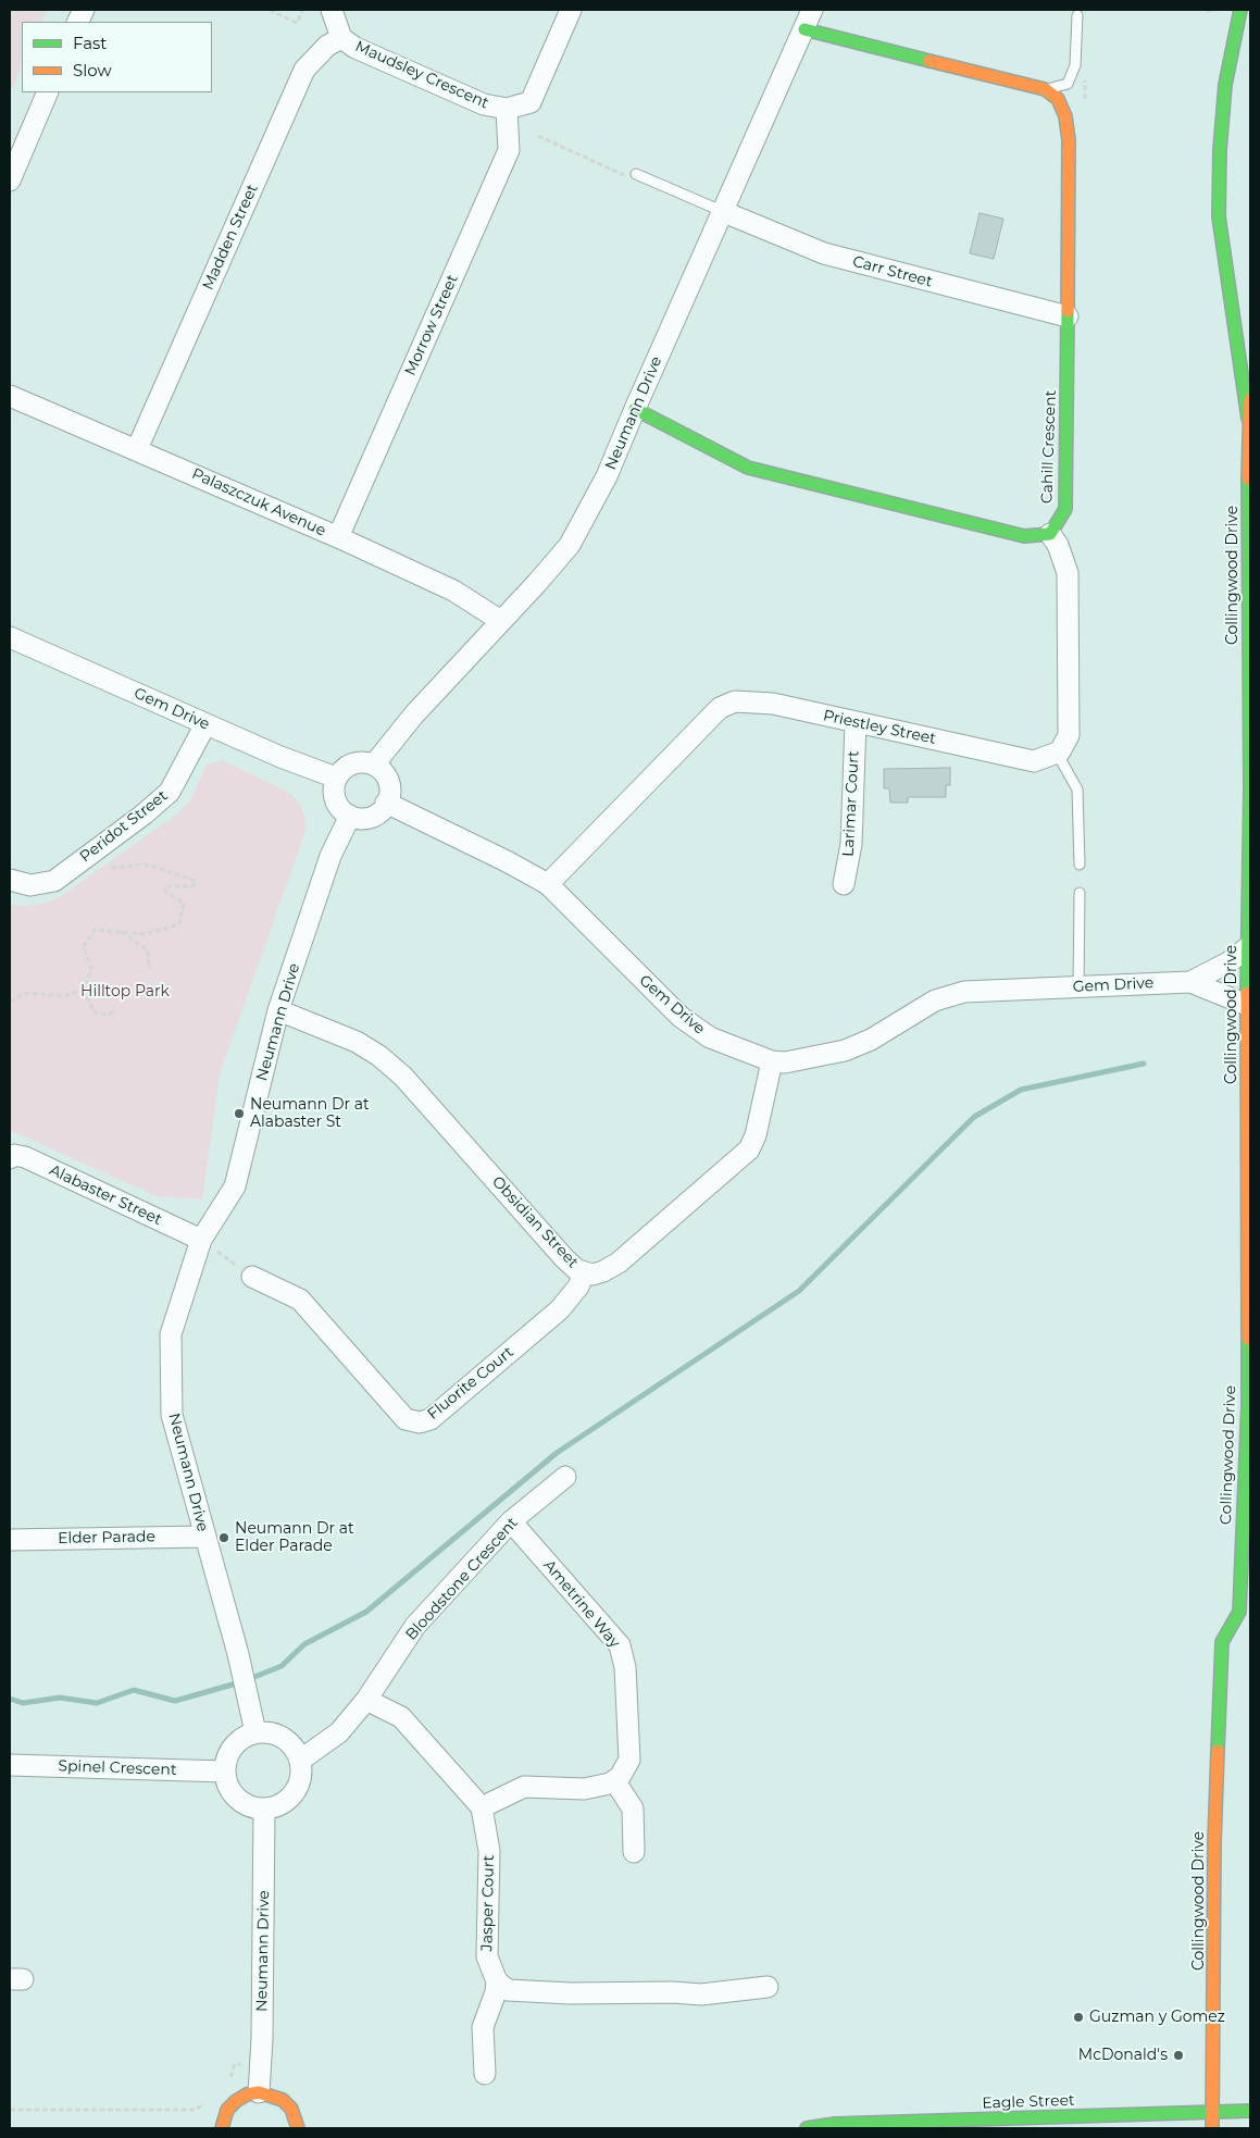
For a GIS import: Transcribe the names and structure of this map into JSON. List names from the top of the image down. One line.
{"streets":{"main road":["Cahill Crescent","Collingwood Drive","Eagle Street"],"street":["Maudsley Crescent","Madden Street","Carr Street","Morrow Street","Neumann Drive","Palaszczuk Avenue","Gem Drive","Priestley Street","Larimar Court","Peridot Street","Alabaster Street","Obsidian Street","Fluorite Court","Elder Parade","Bloodstone Crescent","Ametrine Way","Spinel Crescent","Jasper Court"]},"crossings":[["Maudsley Crescent","Madden Street"],["Maudsley Crescent","Morrow Street"],["Madden Street","Palaszczuk Avenue"],["Carr Street","Neumann Drive"],["Carr Street","Cahill Crescent"],["Morrow Street","Palaszczuk Avenue"],["Neumann Drive","Palaszczuk Avenue"],["Neumann Drive","Gem Drive"],["Neumann Drive","Alabaster Street"],["Neumann Drive","Obsidian Street"],["Neumann Drive","Elder Parade"],["Neumann Drive","Bloodstone Crescent"],["Neumann Drive","Spinel Crescent"],["Collingwood Drive","Gem Drive"],["Collingwood Drive","Eagle Street"],["Gem Drive","Priestley Street"],["Gem Drive","Peridot Street"],["Gem Drive","Obsidian Street"],["Priestley Street","Larimar Court"],["Obsidian Street","Fluorite Court"],["Bloodstone Crescent","Ametrine Way"],["Bloodstone Crescent","Spinel Crescent"]],"parks":["Hilltop Park"],"places":["Neumann Dr at Alabaster St","Neumann Dr at Elder Parade","Guzman y Gomez","McDonald's"],"legend":["Fast","Slow"]}
